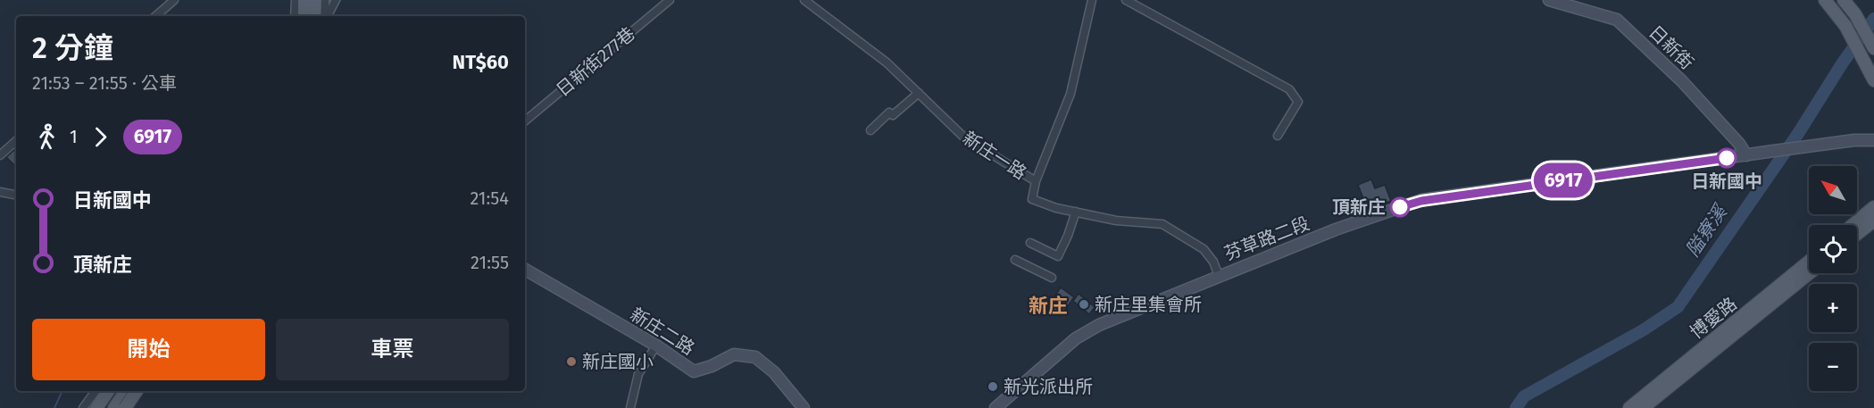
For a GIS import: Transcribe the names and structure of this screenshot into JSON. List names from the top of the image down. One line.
{"streets":{"main road":["博愛路"],"street":["日新街","日新街277巷","新庄一路","芬草路二段","新庄二路"]},"crossings":[["日新街","芬草路二段"],["新庄一路","芬草路二段"]],"districts":["新庄"],"water":["隘寮溪"],"places":["日新國中","頂新庄","新庄里集會所","新庄國小","新光派出所"],"lines":["bus line 6917"],"north":"top left","page":{"on_map":"6917","heading":["2 分鐘","21:53 – 21:55 · 公車","NT$60"],"legs":["1","6917"],"map_buttons":["+","−"],"list":[{"name":"日新國中","value":"21:54"},{"name":"頂新庄","value":"21:55"}],"buttons":["開始","車票"]}}
